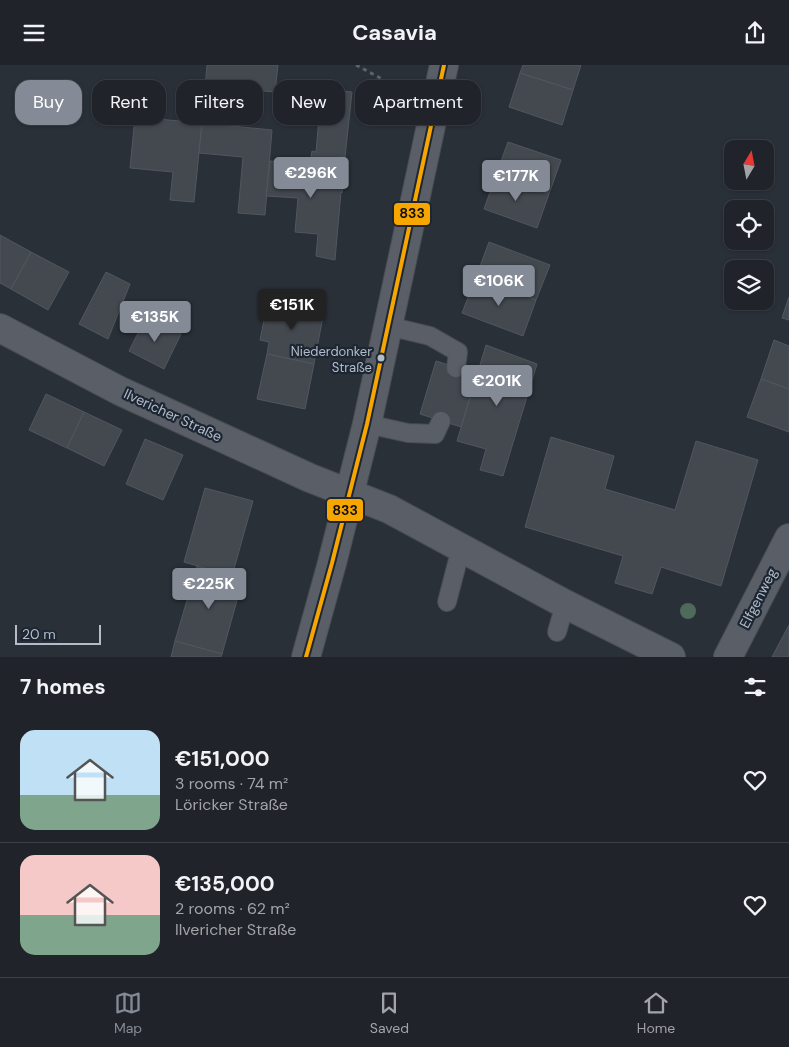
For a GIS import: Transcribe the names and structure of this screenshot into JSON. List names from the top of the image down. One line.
{"streets":{"street":["Ilvericher Straße","Elfgenweg"]},"places":["Niederdonker Straße"],"lines":["transit line 833"],"scale_bar":"20 m","north":"top","page":{"header":"Casavia","chip":["Buy","Rent","Filters","New","Apartment"],"price":["€296K","€177K","€106K","€151K","€135K","€201K","€225K"],"scale":"20 m","heading":"7 homes","list":[{"name":"€151,000","note":"3 rooms · 74 m² · Löricker Straße"},{"name":"€135,000","note":"2 rooms · 62 m² · Ilvericher Straße"}],"tabs":["Map","Saved","Home"]}}
